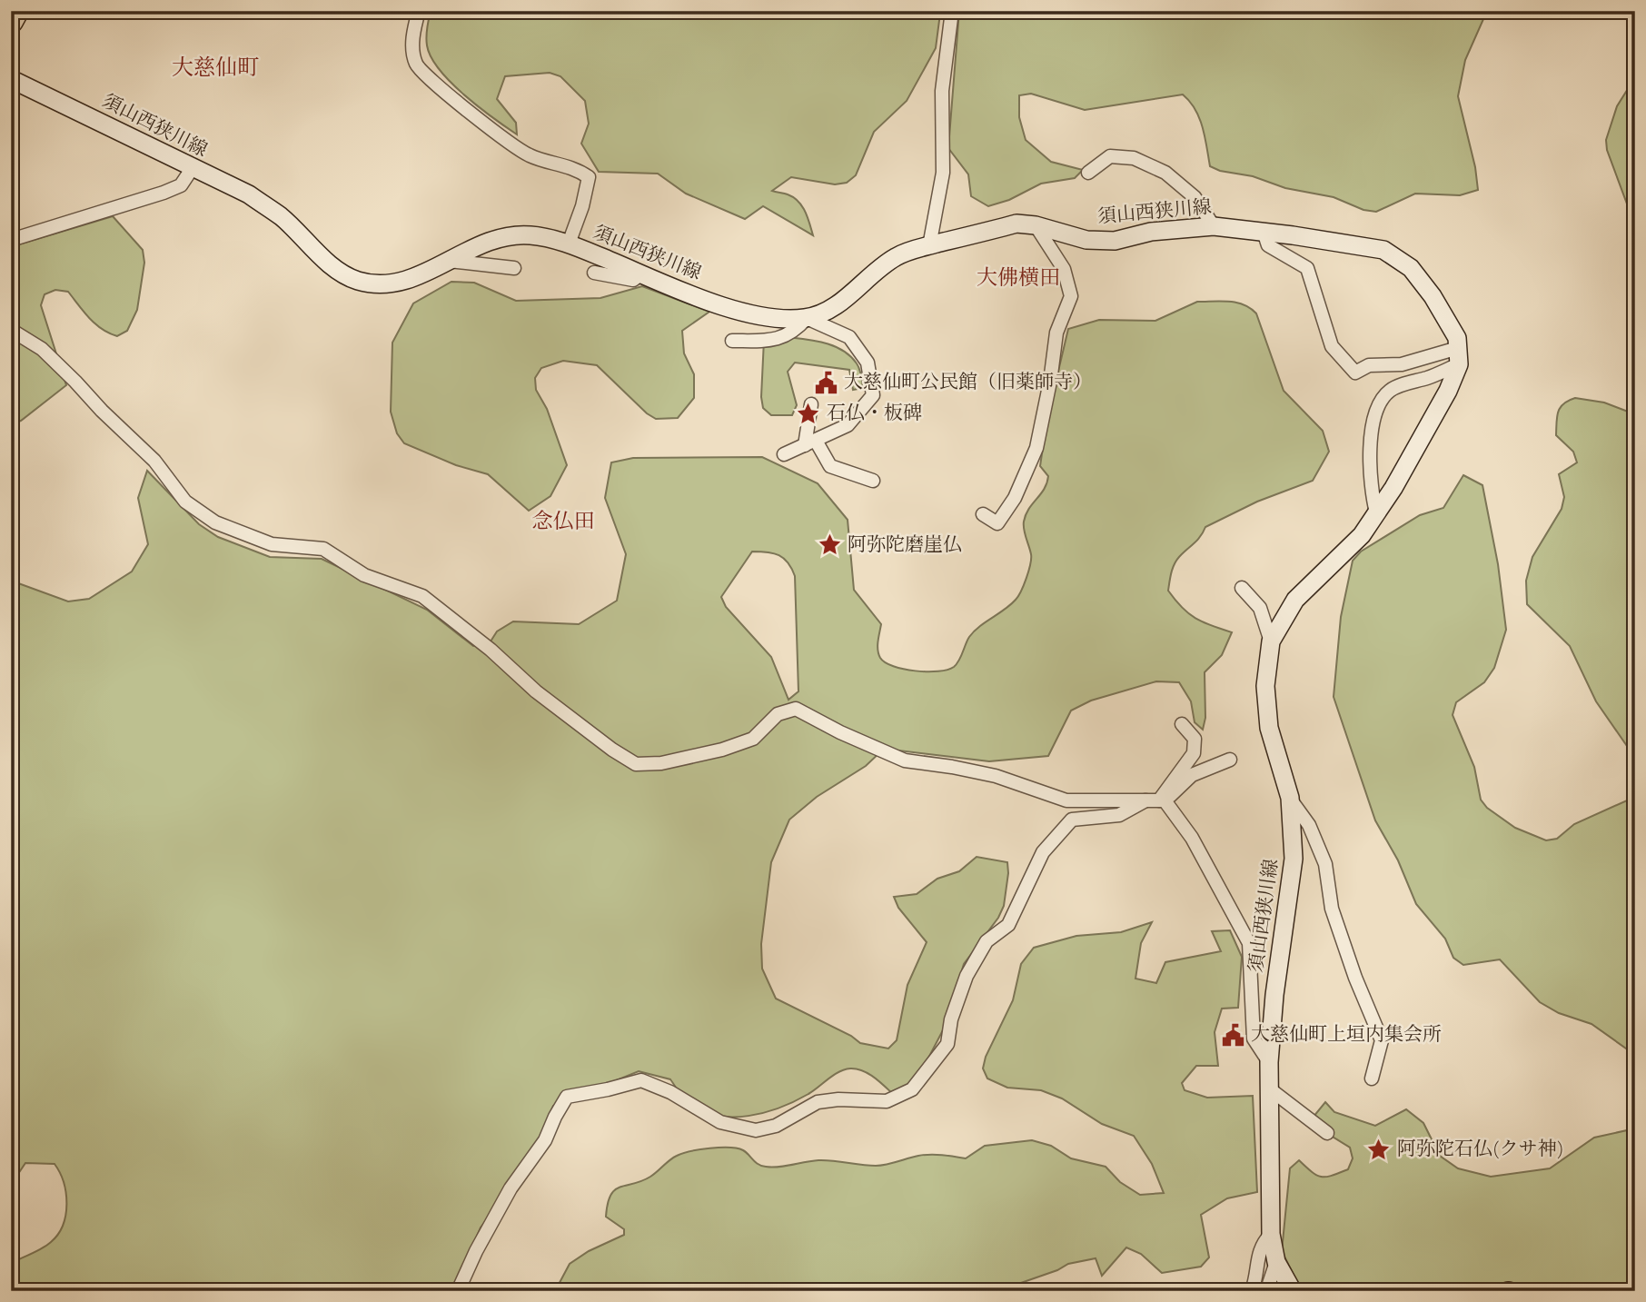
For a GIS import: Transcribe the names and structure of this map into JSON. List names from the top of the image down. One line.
{"streets":{"main road":["須山西狭川線"]},"districts":["大慈仙町","大佛横田","念仏田"],"places":{"public building":["大慈仙町公民館（旧薬師寺）","大慈仙町上垣内集会所"],"place":["石仏・板碑","阿弥陀磨崖仏","阿弥陀石仏(クサ神)"]}}
